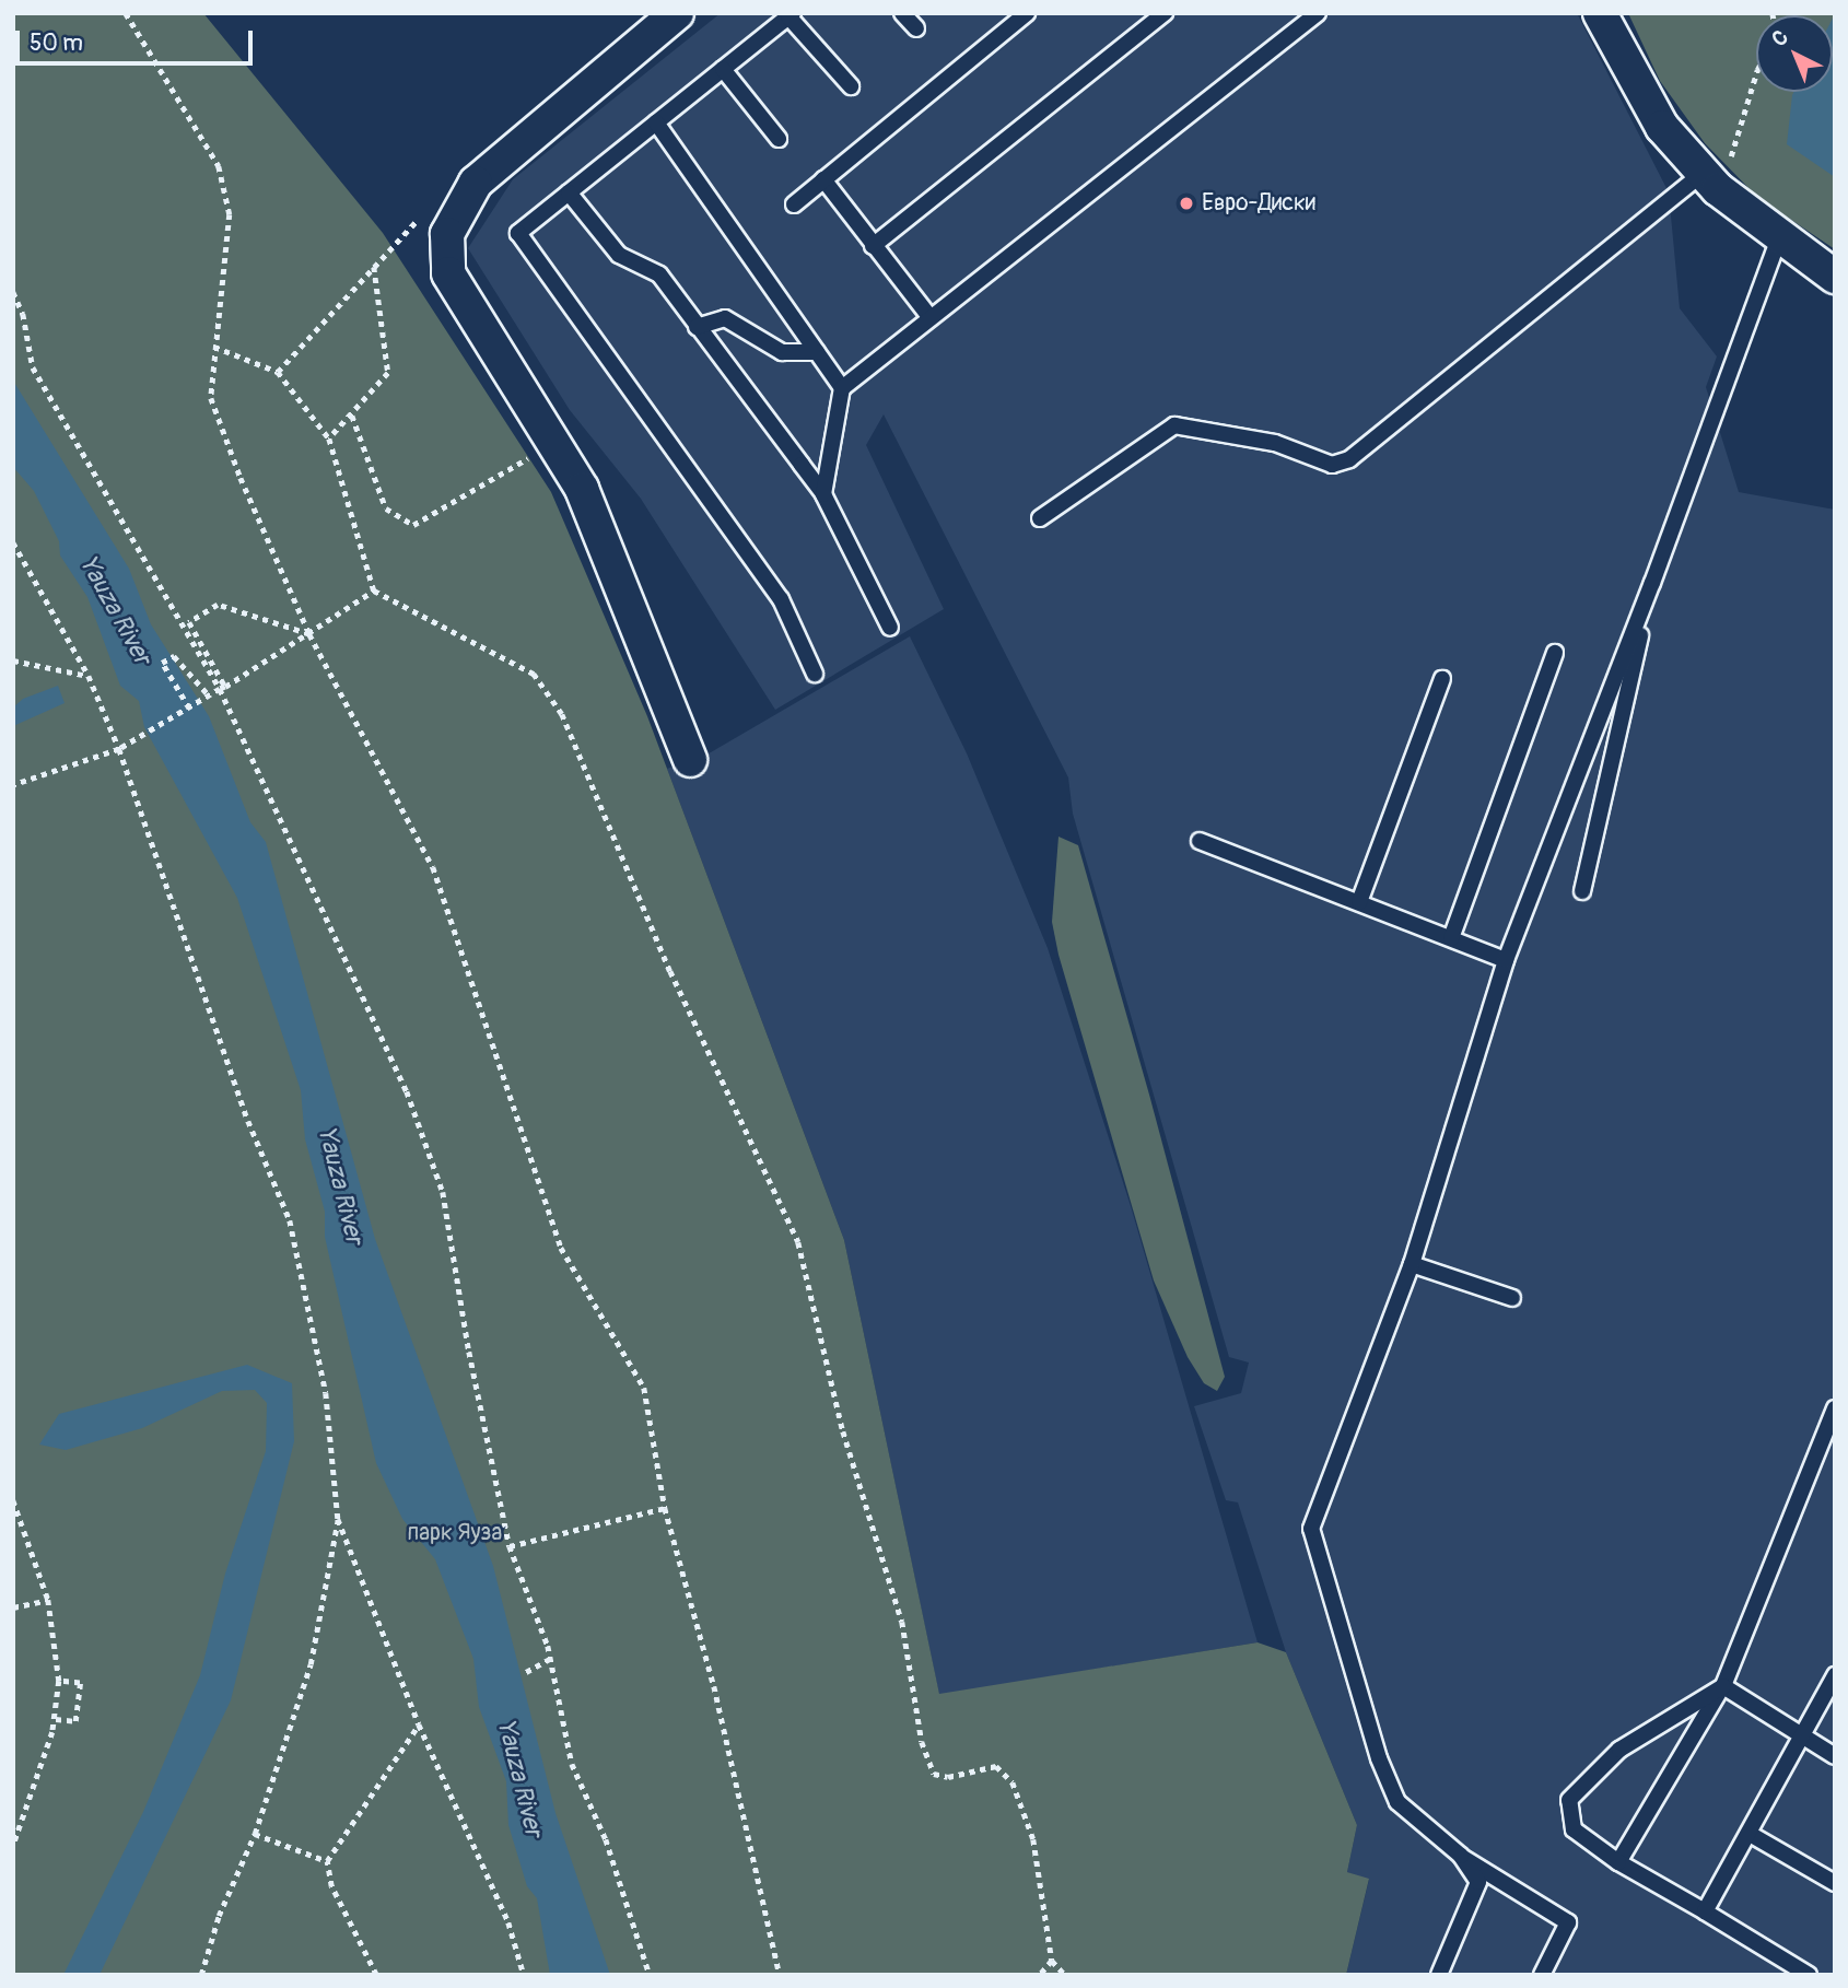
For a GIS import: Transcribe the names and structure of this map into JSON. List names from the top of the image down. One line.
{"water":["Yauza River"],"parks":["парк Яуза"],"places":["Евро-Диски"],"scale_bar":"50 m","north":"top left"}
